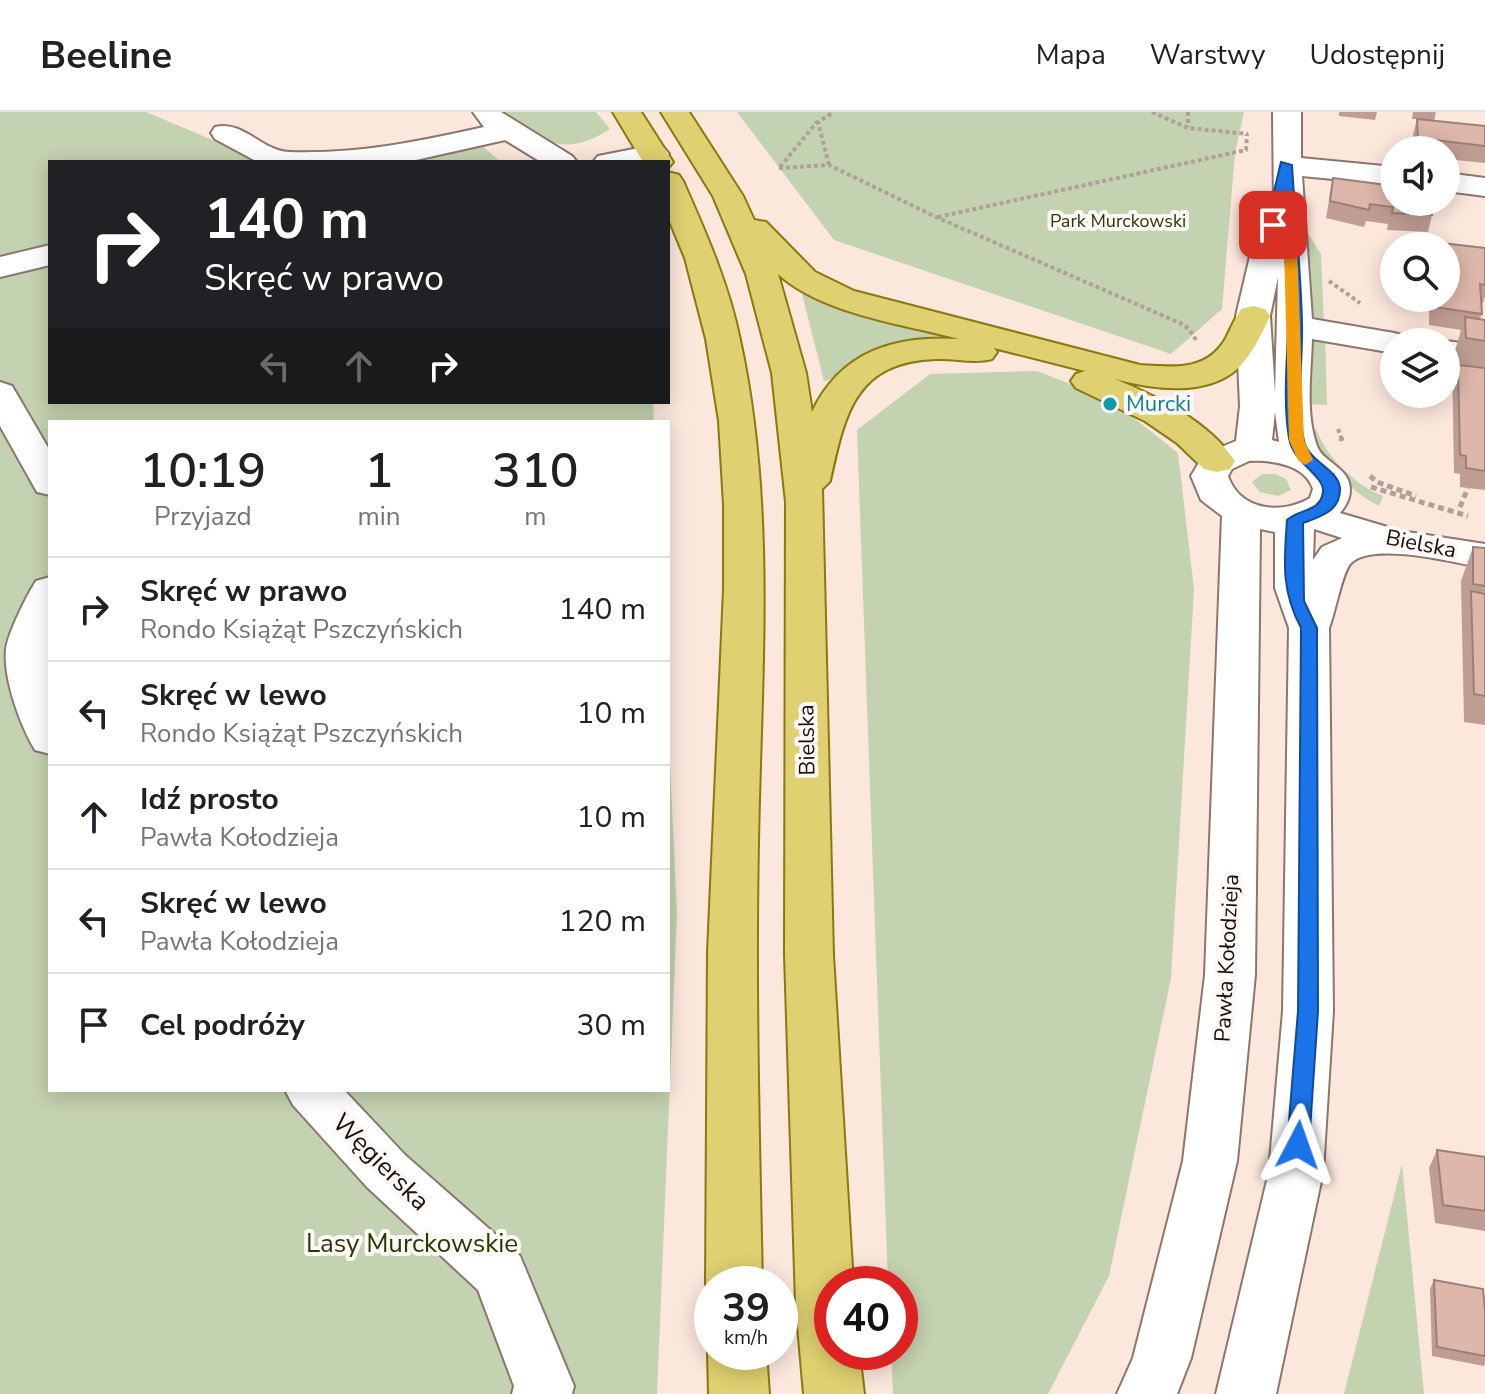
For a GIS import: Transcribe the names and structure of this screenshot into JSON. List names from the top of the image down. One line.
{"streets":{"main road":["Bielska"],"street":["Pawła Kołodzieja","Węgierska"]},"parks":["Park Murckowski","Lasy Murckowskie"],"places":["Murcki"],"page":{"header":"Beeline","nav":["Mapa","Warstwy","Udostępnij"],"turn":["140 m","Skręć w prawo"],"eta":["10:19","Przyjazd","1","min","310","m"],"list":[{"name":"Skręć w prawo","note":"Rondo Książąt Pszczyńskich","value":"140 m"},{"name":"Skręć w lewo","note":"Rondo Książąt Pszczyńskich","value":"10 m"},{"name":"Idź prosto","note":"Pawła Kołodzieja","value":"10 m"},{"name":"Skręć w lewo","note":"Pawła Kołodzieja","value":"120 m"},{"name":"Cel podróży","value":"30 m"}],"speed":"39 km/h","limit":"40"}}
